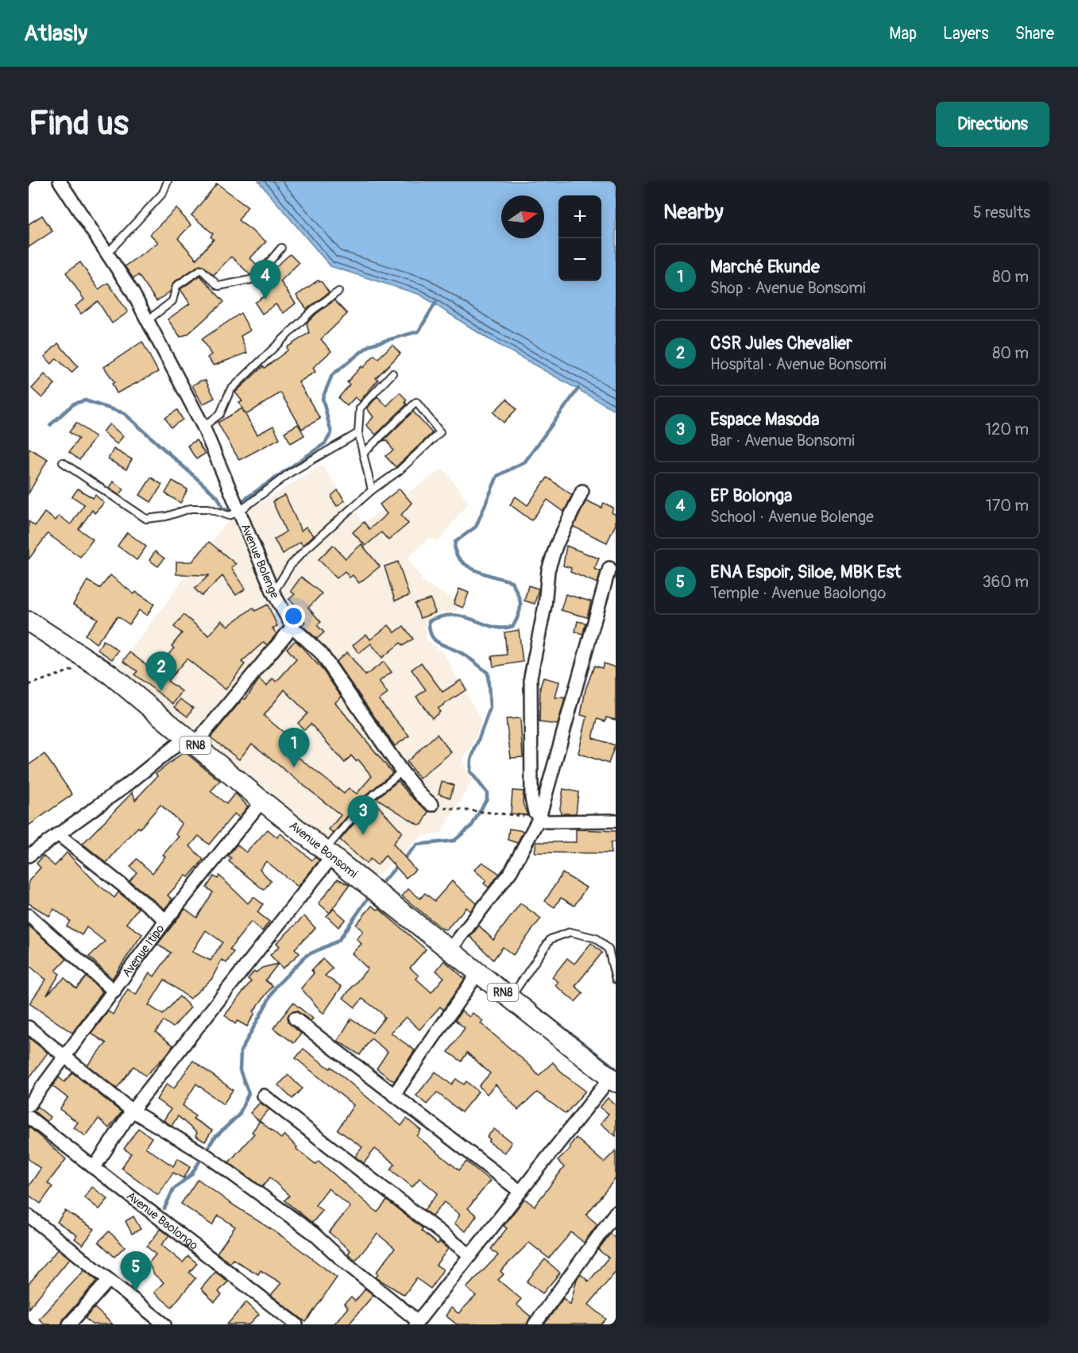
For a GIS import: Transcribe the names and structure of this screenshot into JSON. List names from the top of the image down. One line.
{"streets":{"main road":["RN8","Avenue Bonsomi"],"street":["Avenue Bolenge","Avenue Itipo","Avenue Baolongo"]},"crossings":[["Avenue Bonsomi","Avenue Itipo"]],"north":"right","page":{"header":"Atlasly","nav":["Map","Layers","Share"],"buttons":"Directions","title":"Find us","heading":["Nearby","5 results"],"map_buttons":["+","−"],"list":[{"mark":"1","name":"Marché Ekunde","note":"Shop · Avenue Bonsomi","value":"80 m"},{"mark":"2","name":"CSR Jules Chevalier","note":"Hospital · Avenue Bonsomi","value":"80 m"},{"mark":"3","name":"Espace Masoda","note":"Bar · Avenue Bonsomi","value":"120 m"},{"mark":"4","name":"EP Bolonga","note":"School · Avenue Bolenge","value":"170 m"},{"mark":"5","name":"ENA Espoir, Siloe, MBK Est","note":"Temple · Avenue Baolongo","value":"360 m"}],"pins":["4","2","1","3","5"]}}
